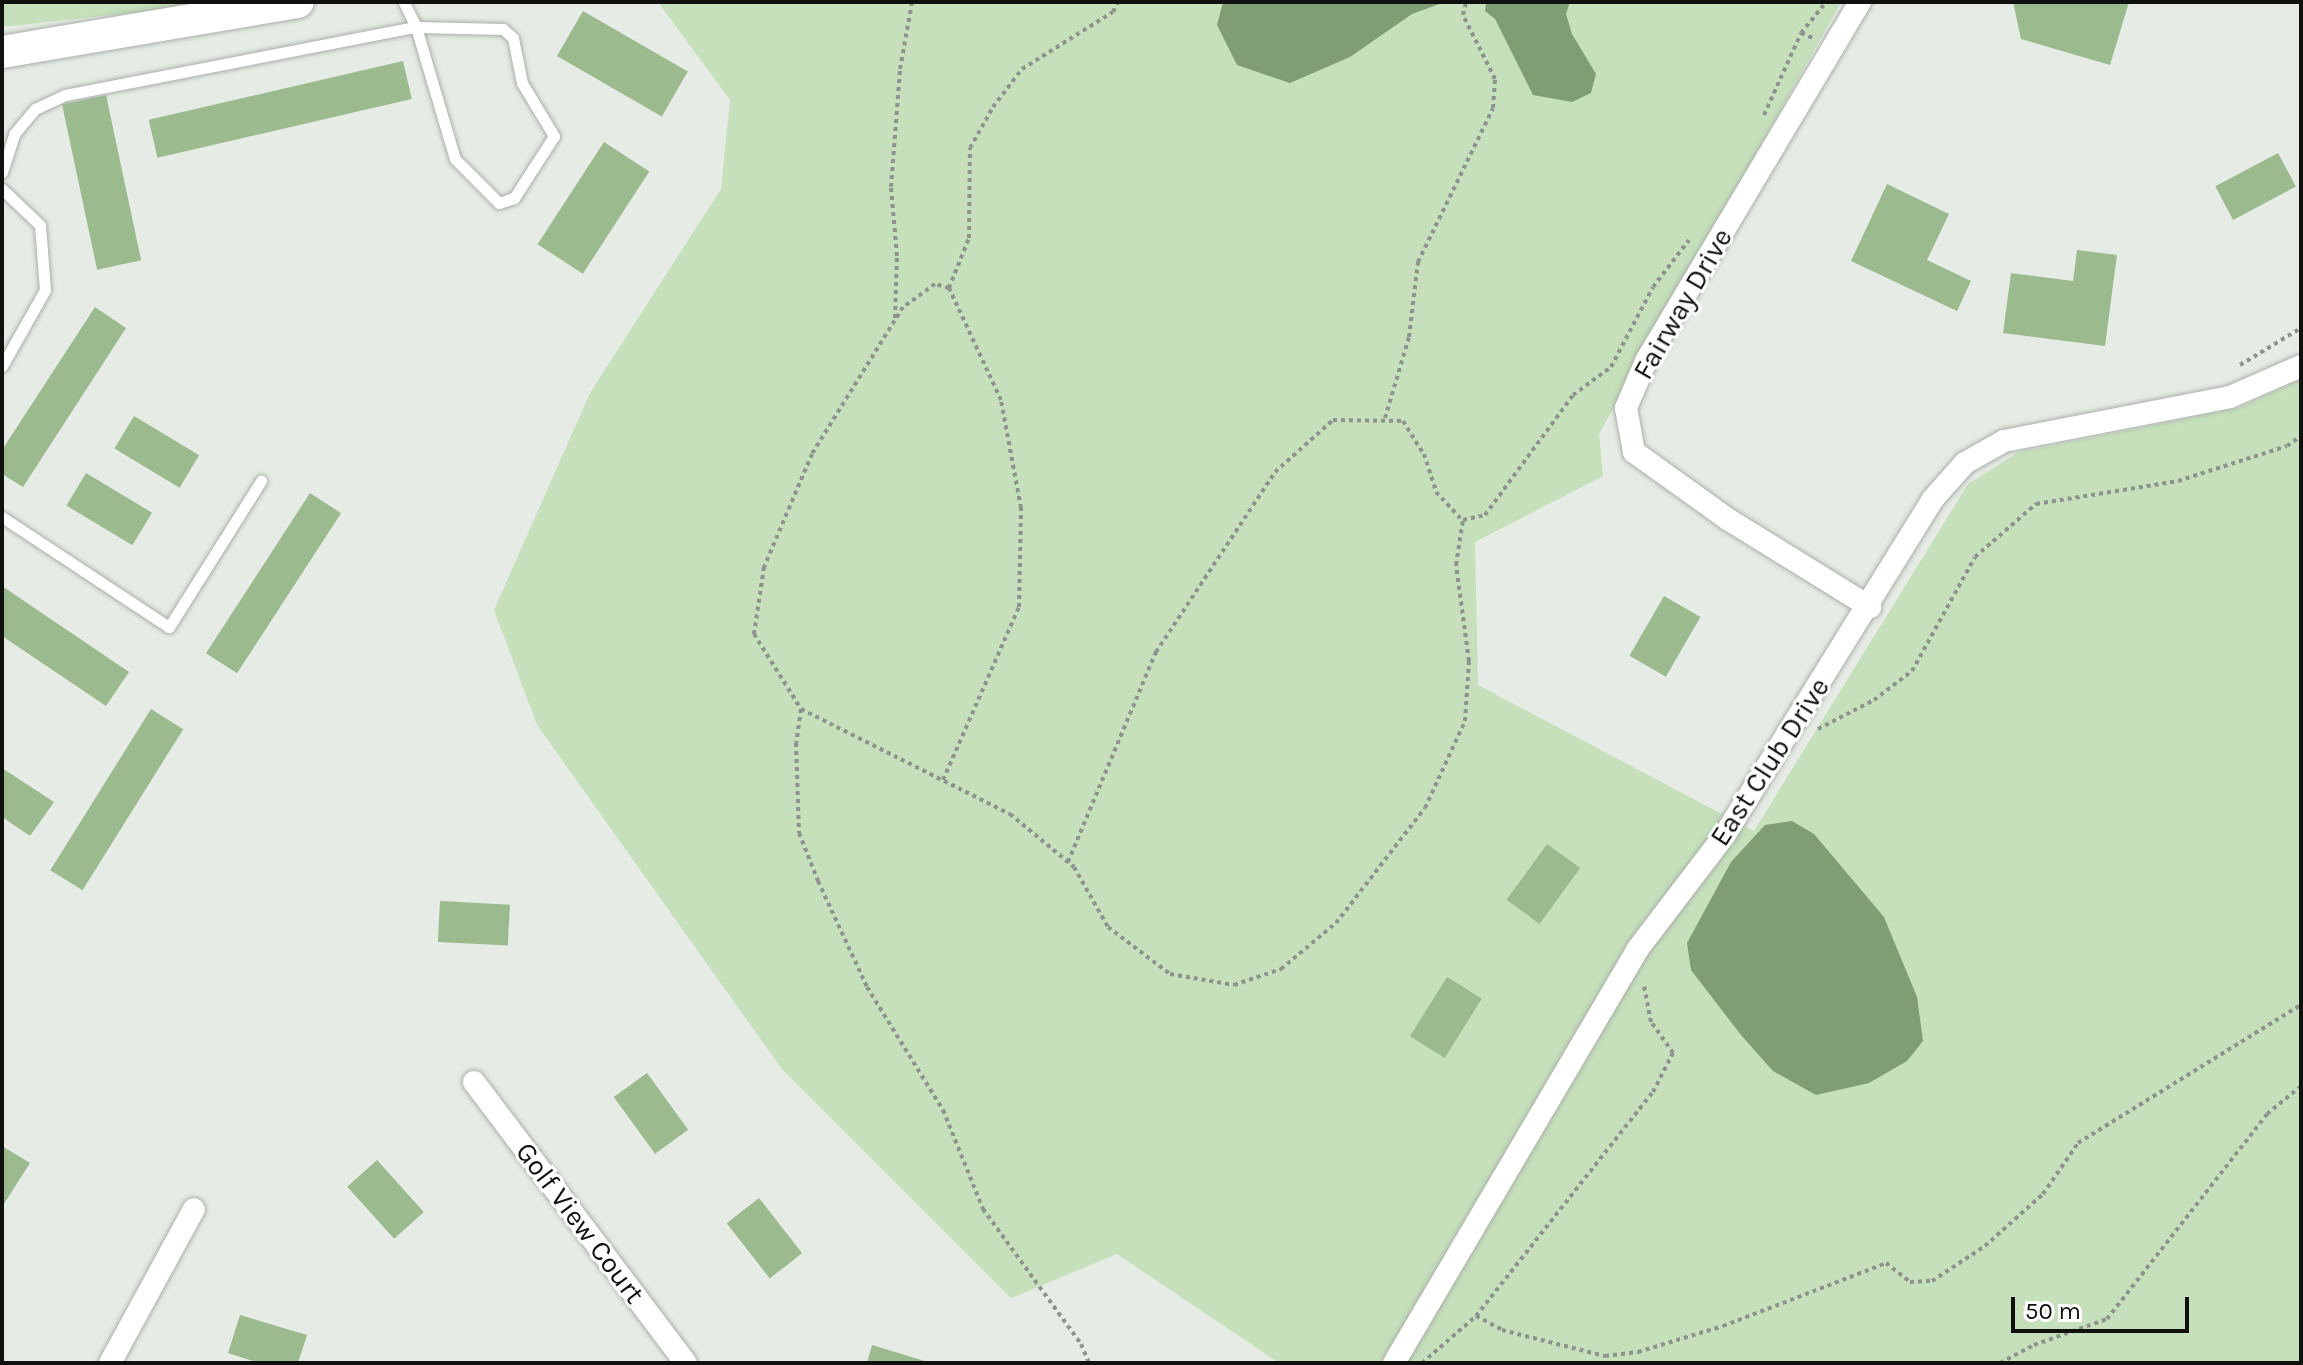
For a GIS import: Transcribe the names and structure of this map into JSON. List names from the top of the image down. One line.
{"streets":{"street":["Fairway Drive","East Club Drive","Golf View Court"]},"crossings":[["Fairway Drive","East Club Drive"]],"scale_bar":"50 m"}
